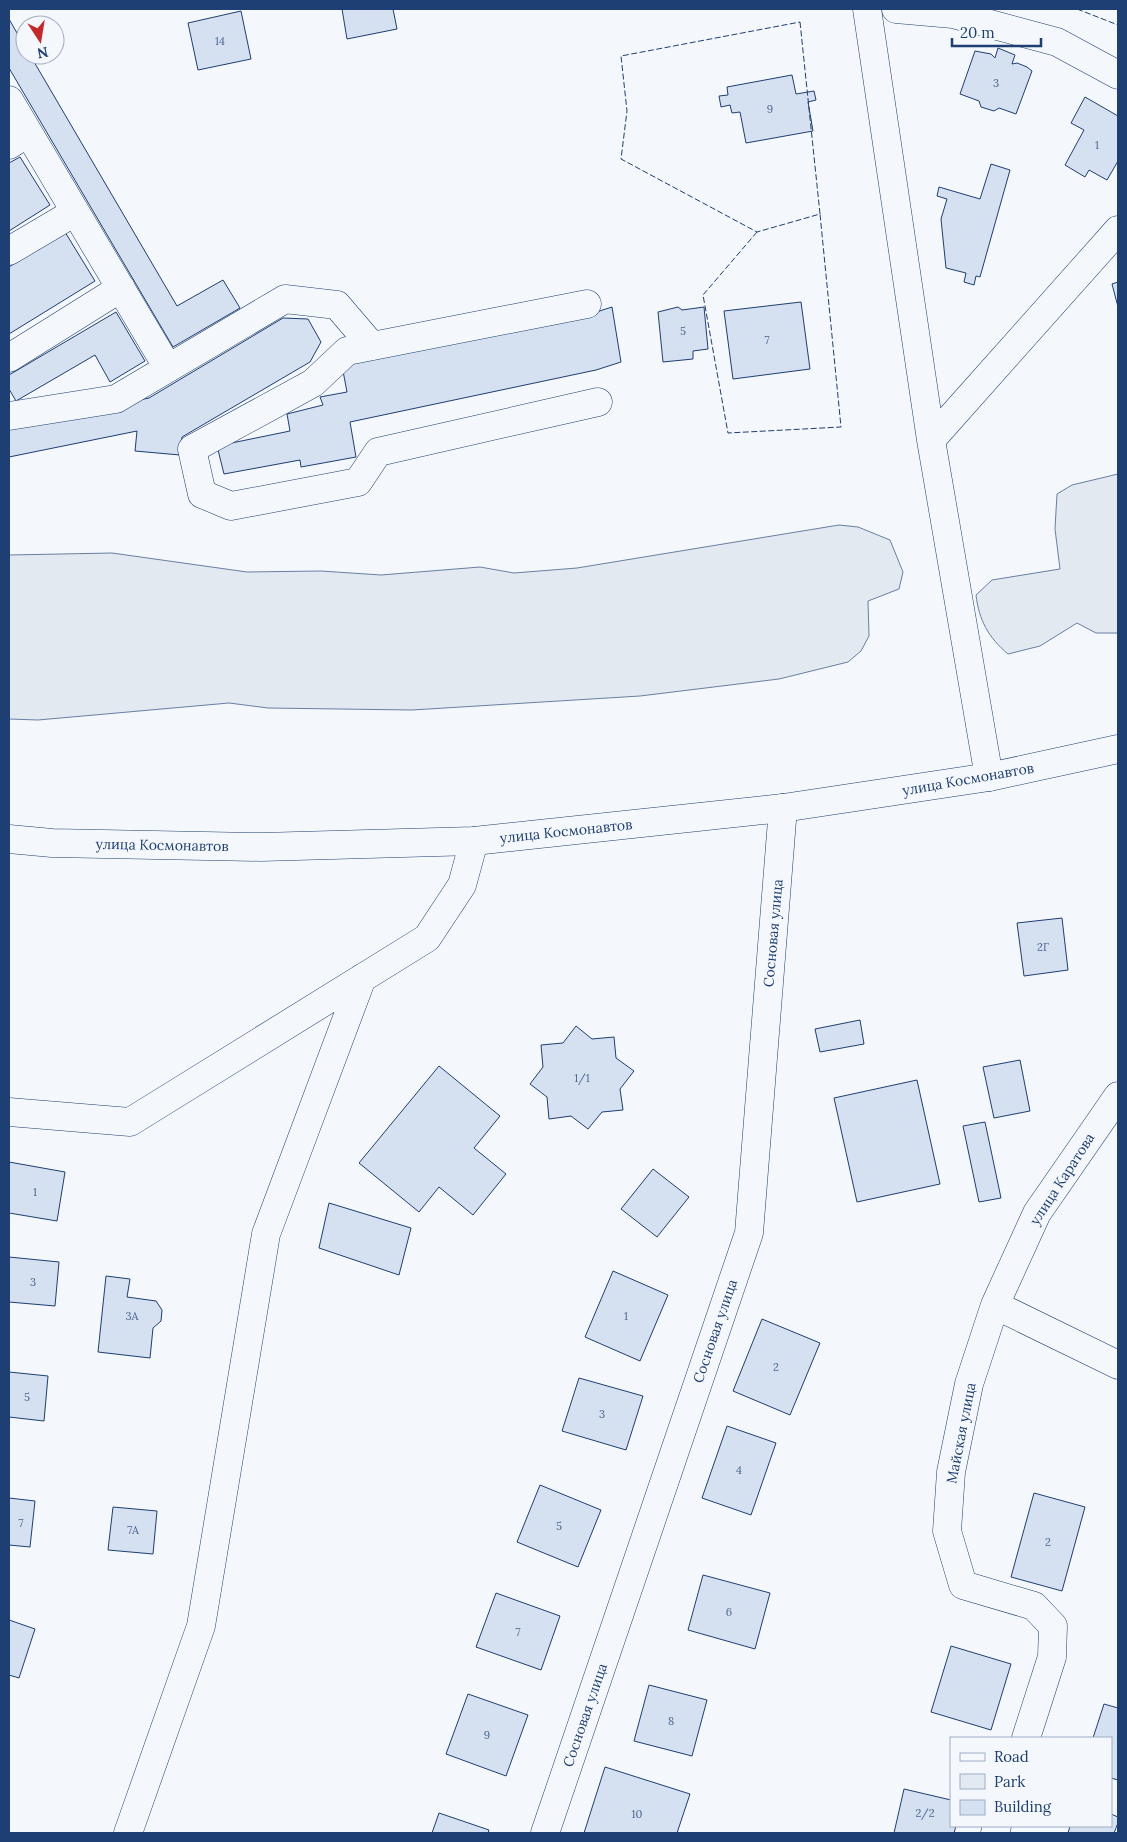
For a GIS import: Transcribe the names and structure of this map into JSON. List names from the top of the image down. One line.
{"streets":{"street":["улица Космонавтов","Сосновая улица","улица Каратова","Майская улица"]},"crossings":[["улица Космонавтов","Сосновая улица"],["улица Каратова","Майская улица"]],"house_numbers":["14","3","9","1","5","7","2Г","1/1","1","3","3А","1","2","5","3","4","7","5","7А","2","6","7","8","9","2/2","10"],"legend":["Road","Park","Building"],"scale_bar":"20 m","north":"bottom"}
